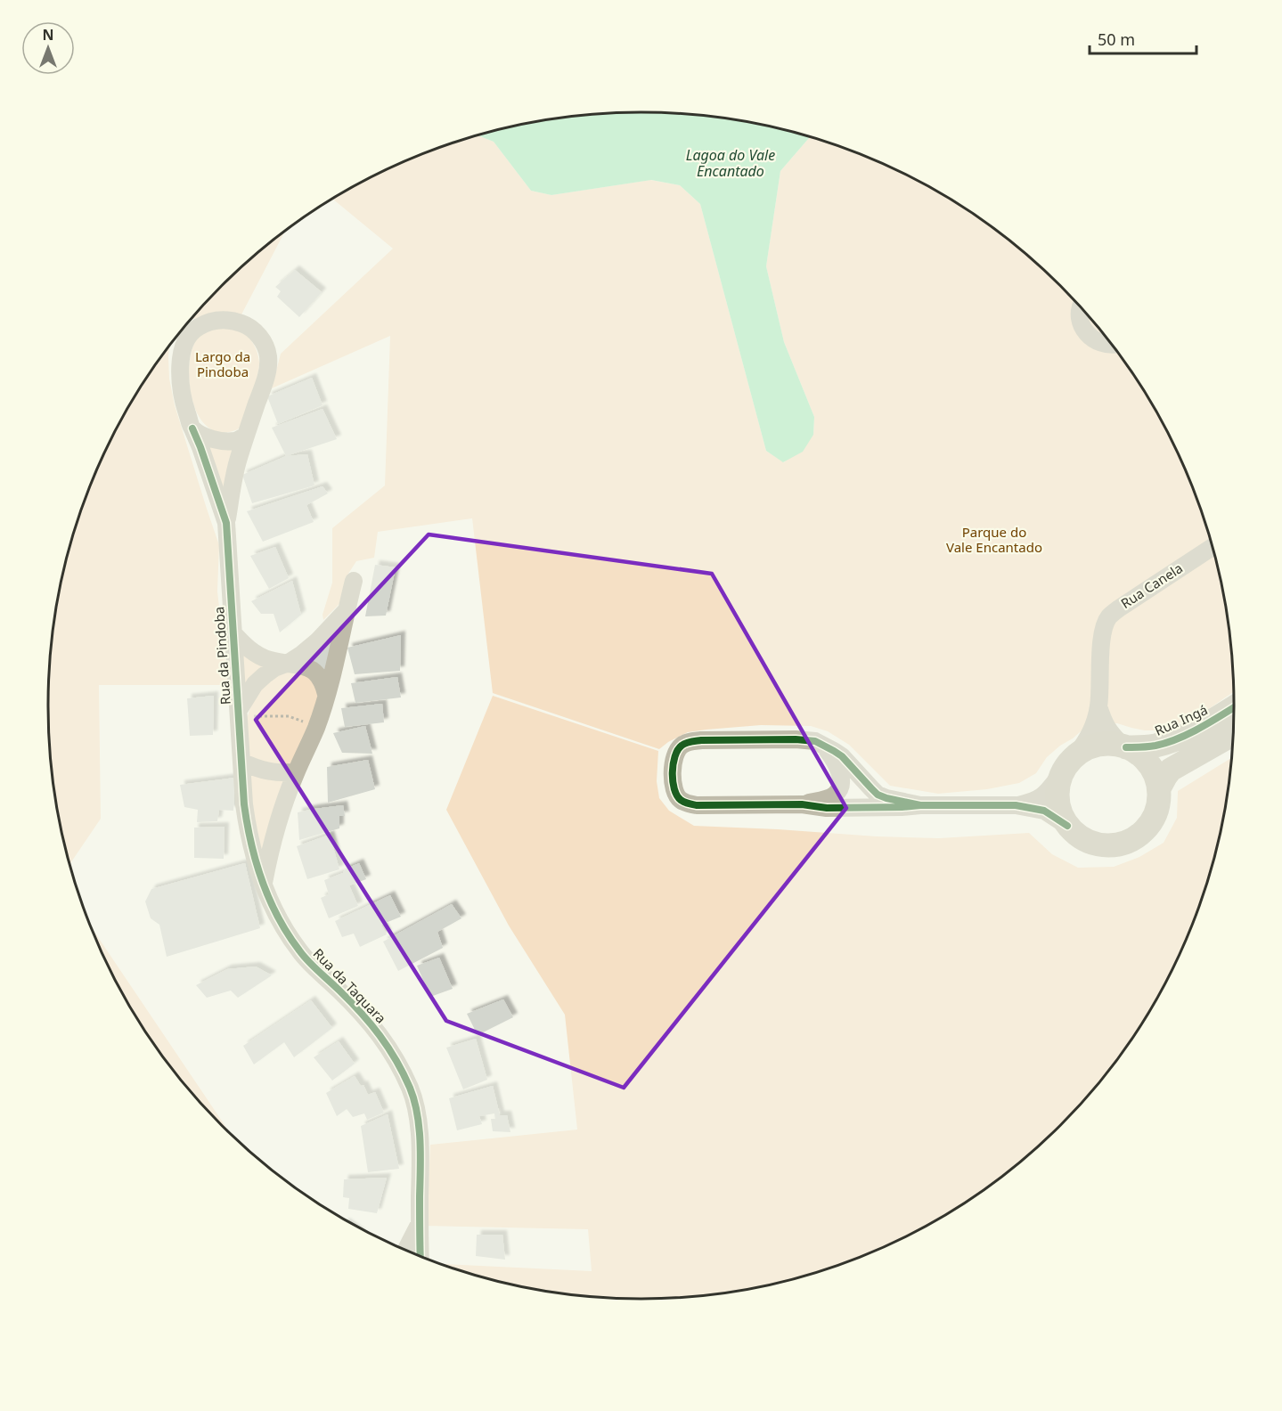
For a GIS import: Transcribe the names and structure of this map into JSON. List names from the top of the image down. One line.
{"streets":{"street":["Rua Canela","Rua da Pindoba","Rua Ingá","Rua da Taquara"]},"crossings":[["Rua Canela","Rua Ingá"],["Rua da Pindoba","Rua da Taquara"]],"water":["Lagoa do Vale Encantado"],"parks":["Largo da Pindoba","Parque do Vale Encantado"],"scale_bar":"50 m","north":"top"}
